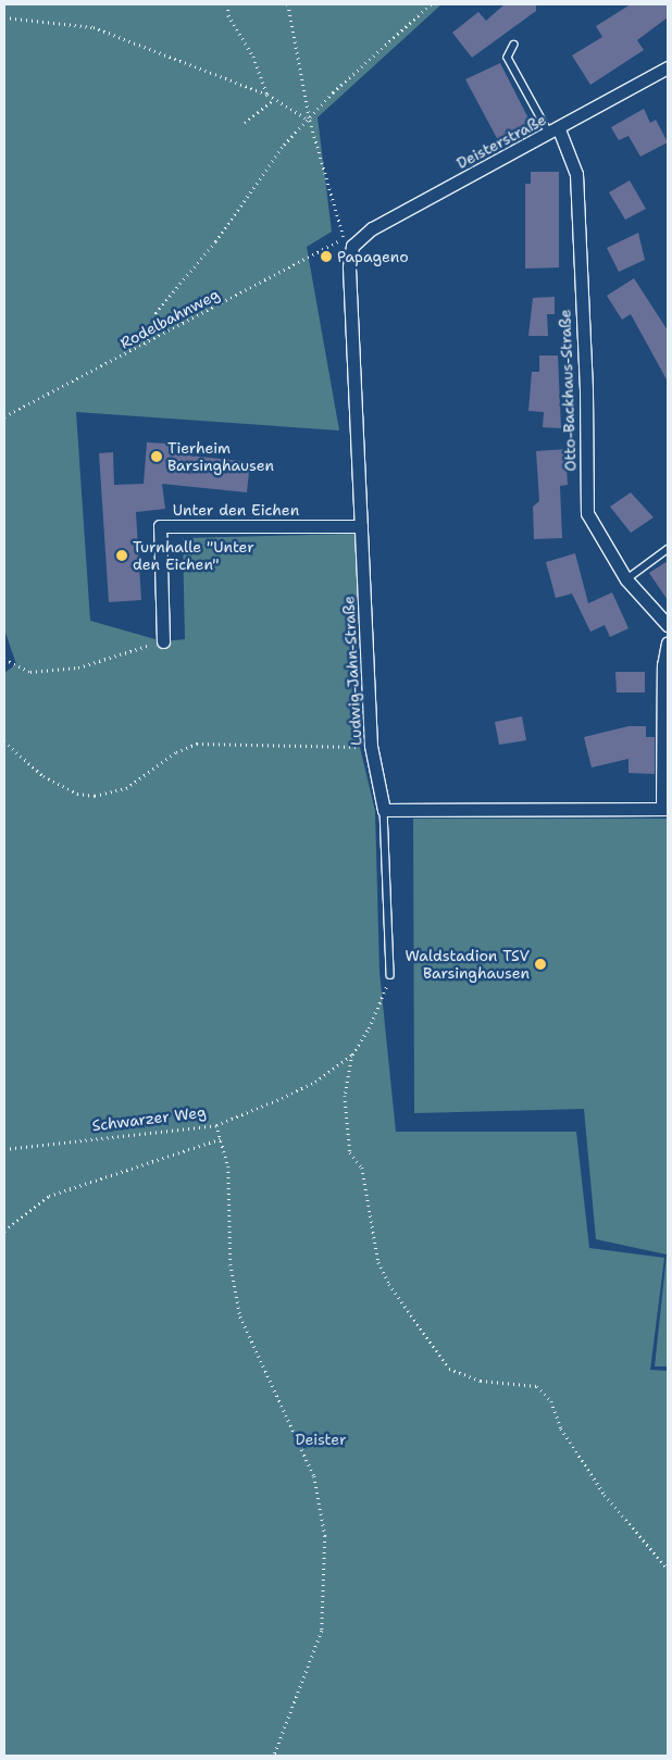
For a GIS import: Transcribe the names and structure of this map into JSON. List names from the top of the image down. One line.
{"streets":{"street":["Deisterstraße","Otto-Backhaus-Straße","Unter den Eichen","Ludwig-Jahn-Straße"],"path":["Rodelbahnweg","Schwarzer Weg"]},"crossings":[["Deisterstraße","Rodelbahnweg"],["Deisterstraße","Otto-Backhaus-Straße"],["Deisterstraße","Ludwig-Jahn-Straße"],["Rodelbahnweg","Ludwig-Jahn-Straße"],["Unter den Eichen","Ludwig-Jahn-Straße"]],"parks":["Deister"],"places":["Papageno","Tierheim Barsinghausen","Turnhalle \"Unter den Eichen\"","Waldstadion TSV Barsinghausen"]}
